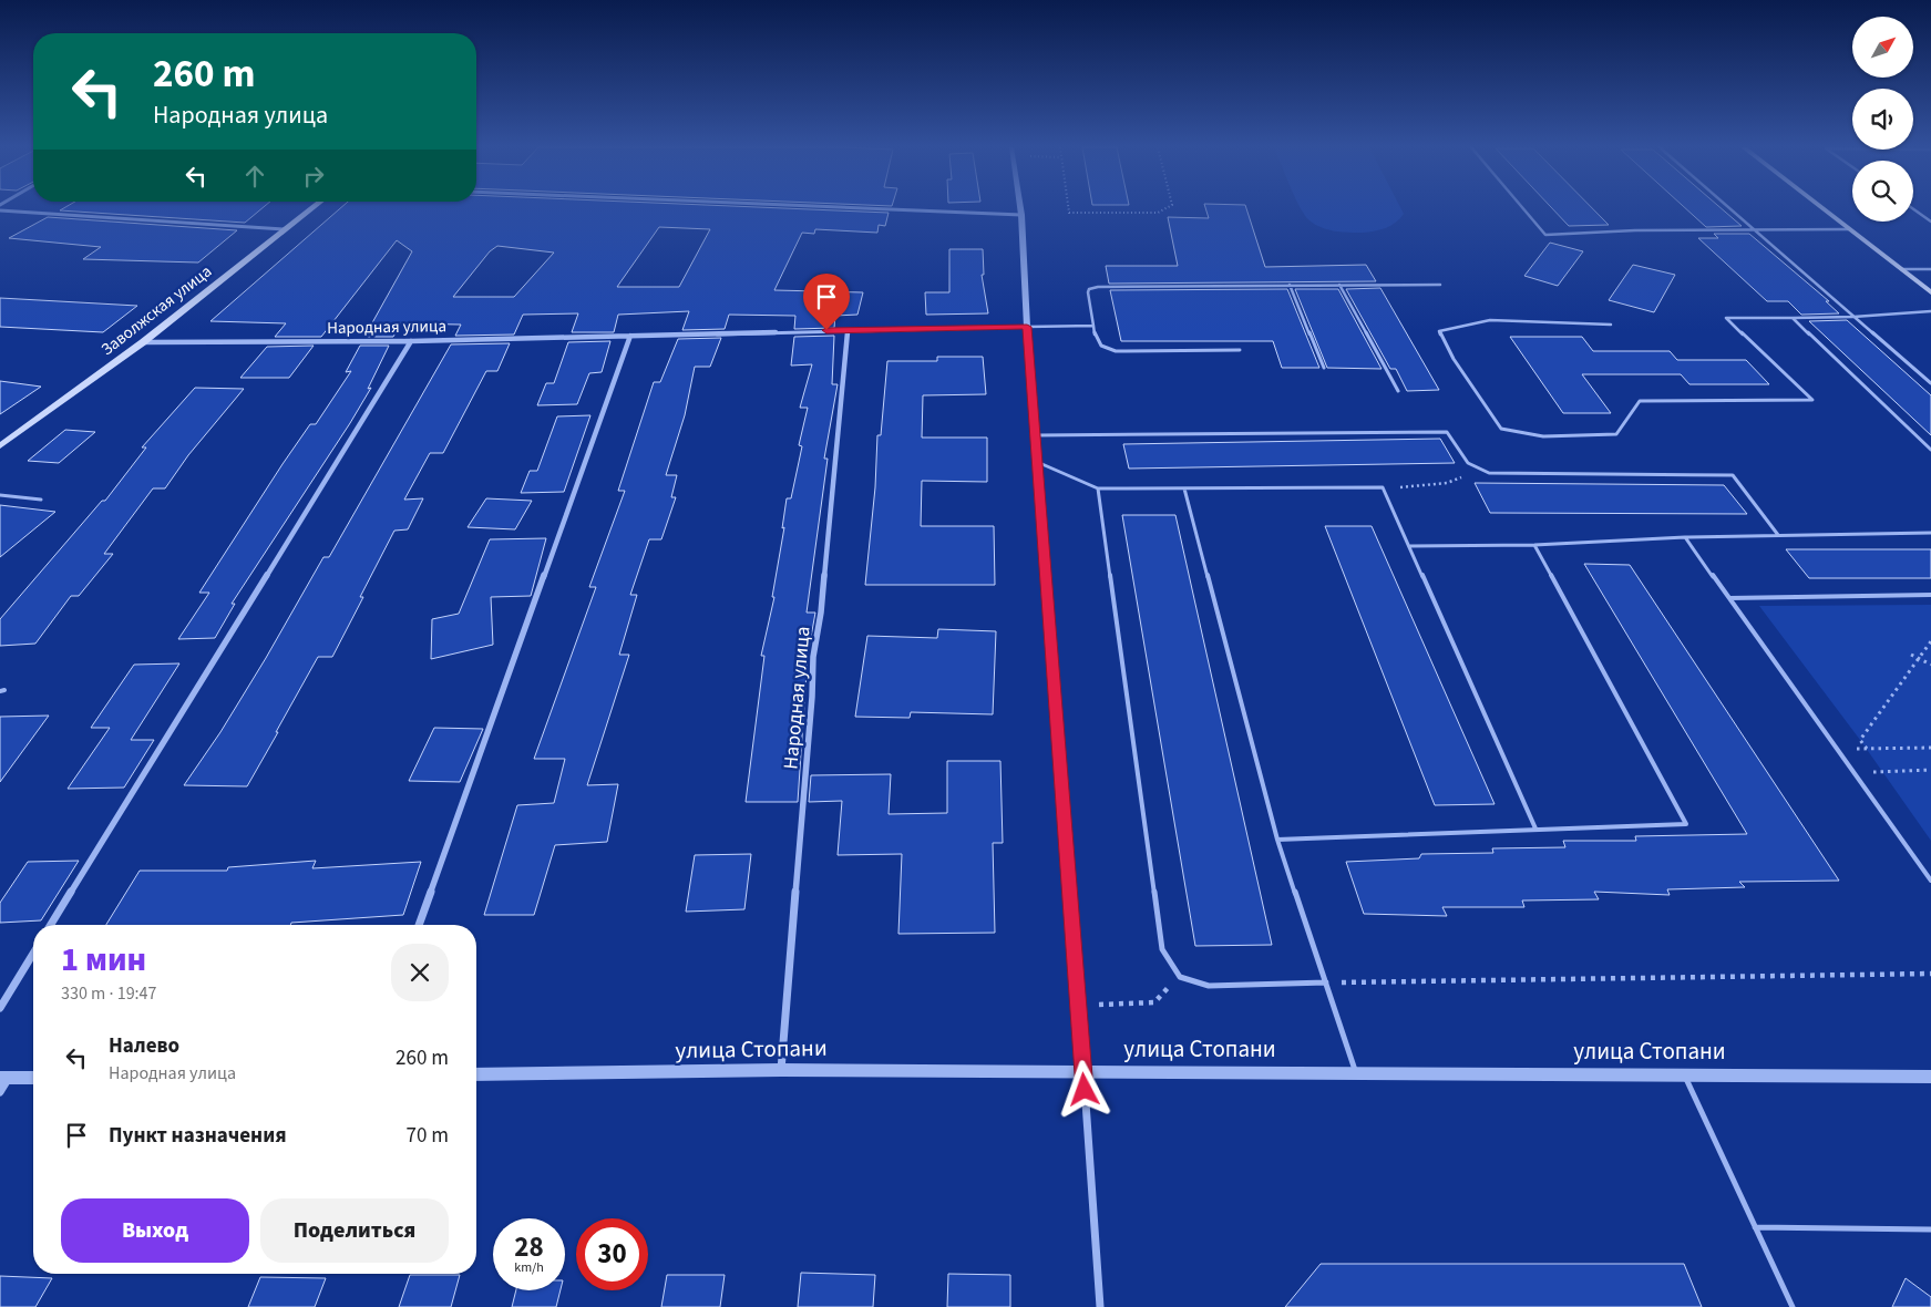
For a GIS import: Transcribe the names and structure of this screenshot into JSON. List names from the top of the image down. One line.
{"streets":{"main road":["Заволжская улица"],"street":["Народная улица","улица Стопани"]},"crossings":[["Заволжская улица","Народная улица"],["Народная улица","улица Стопани"]],"north":"top right","page":{"turn":["260 m","Народная улица"],"heading":["1 мин","330 m · 19:47"],"list":[{"name":"Налево","note":"Народная улица","value":"260 m"},{"name":"Пункт назначения","value":"70 m"}],"buttons":["Выход","Поделиться"],"speed":"28 km/h","limit":"30"}}
